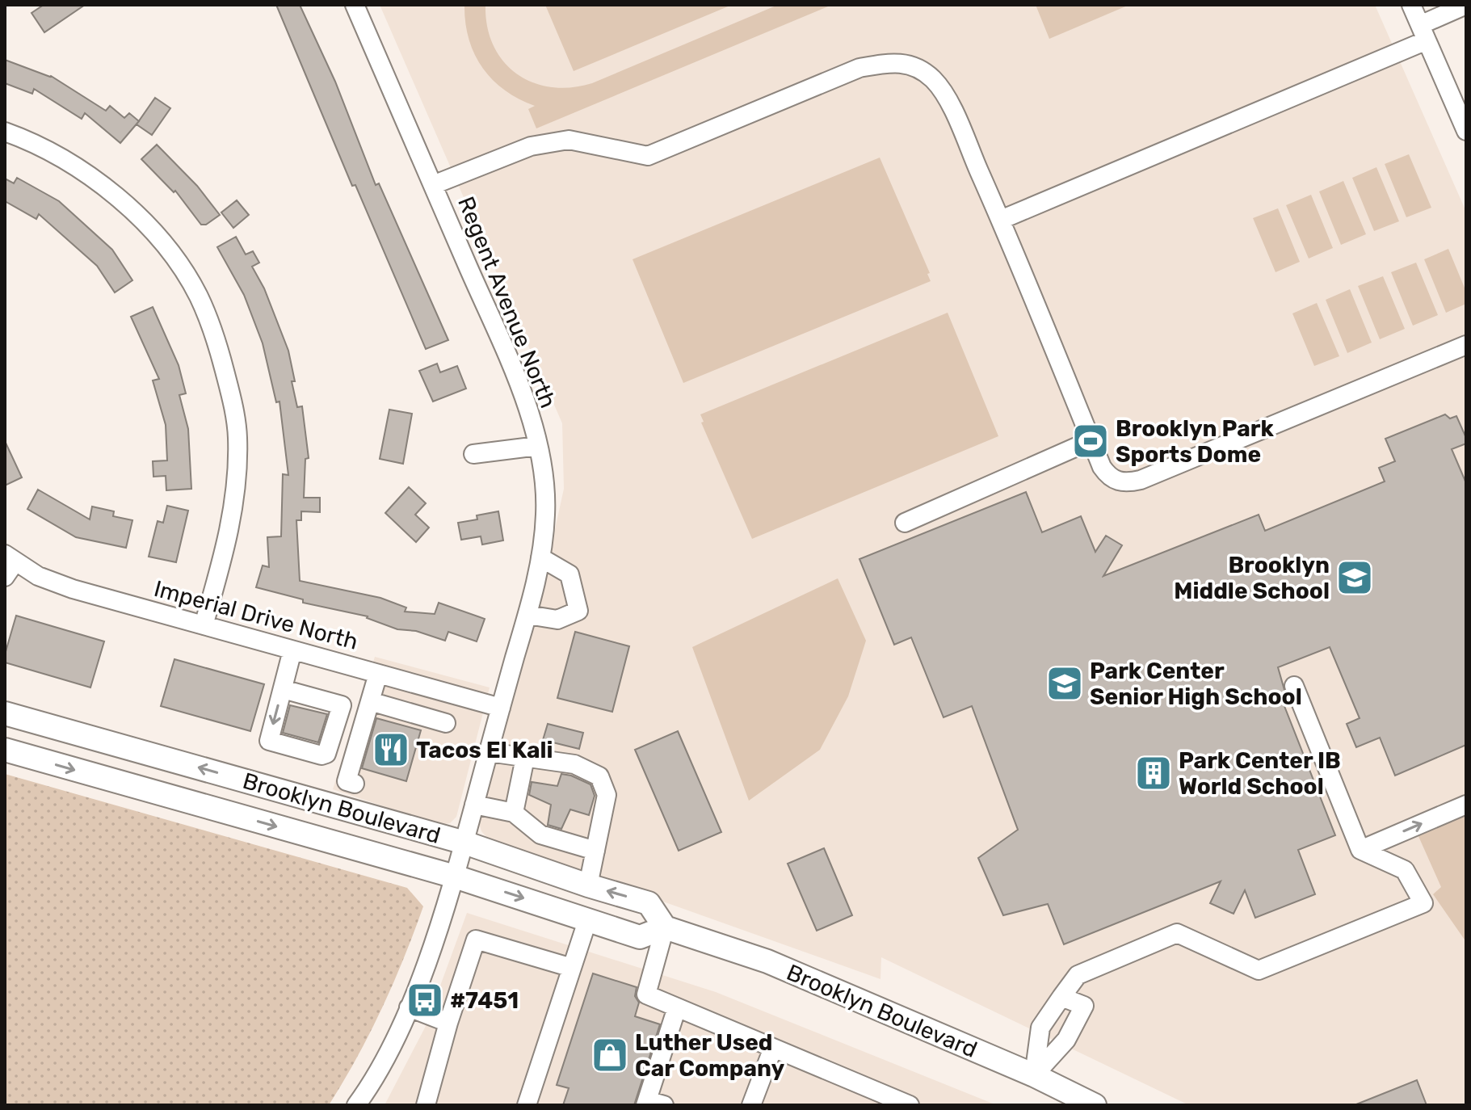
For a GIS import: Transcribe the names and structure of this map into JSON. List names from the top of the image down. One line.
{"streets":{"main road":["Brooklyn Boulevard"],"street":["Regent Avenue North","Imperial Drive North"]},"crossings":[["Regent Avenue North","Imperial Drive North"],["Regent Avenue North","Brooklyn Boulevard"]],"places":{"sports":["Brooklyn Park Sports Dome"],"school or university":["Brooklyn Middle School","Park Center Senior High School"],"restaurant":["Tacos El Kali"],"building":["Park Center IB World School"],"bus stop":["#7451"],"shop":["Luther Used Car Company"]}}
